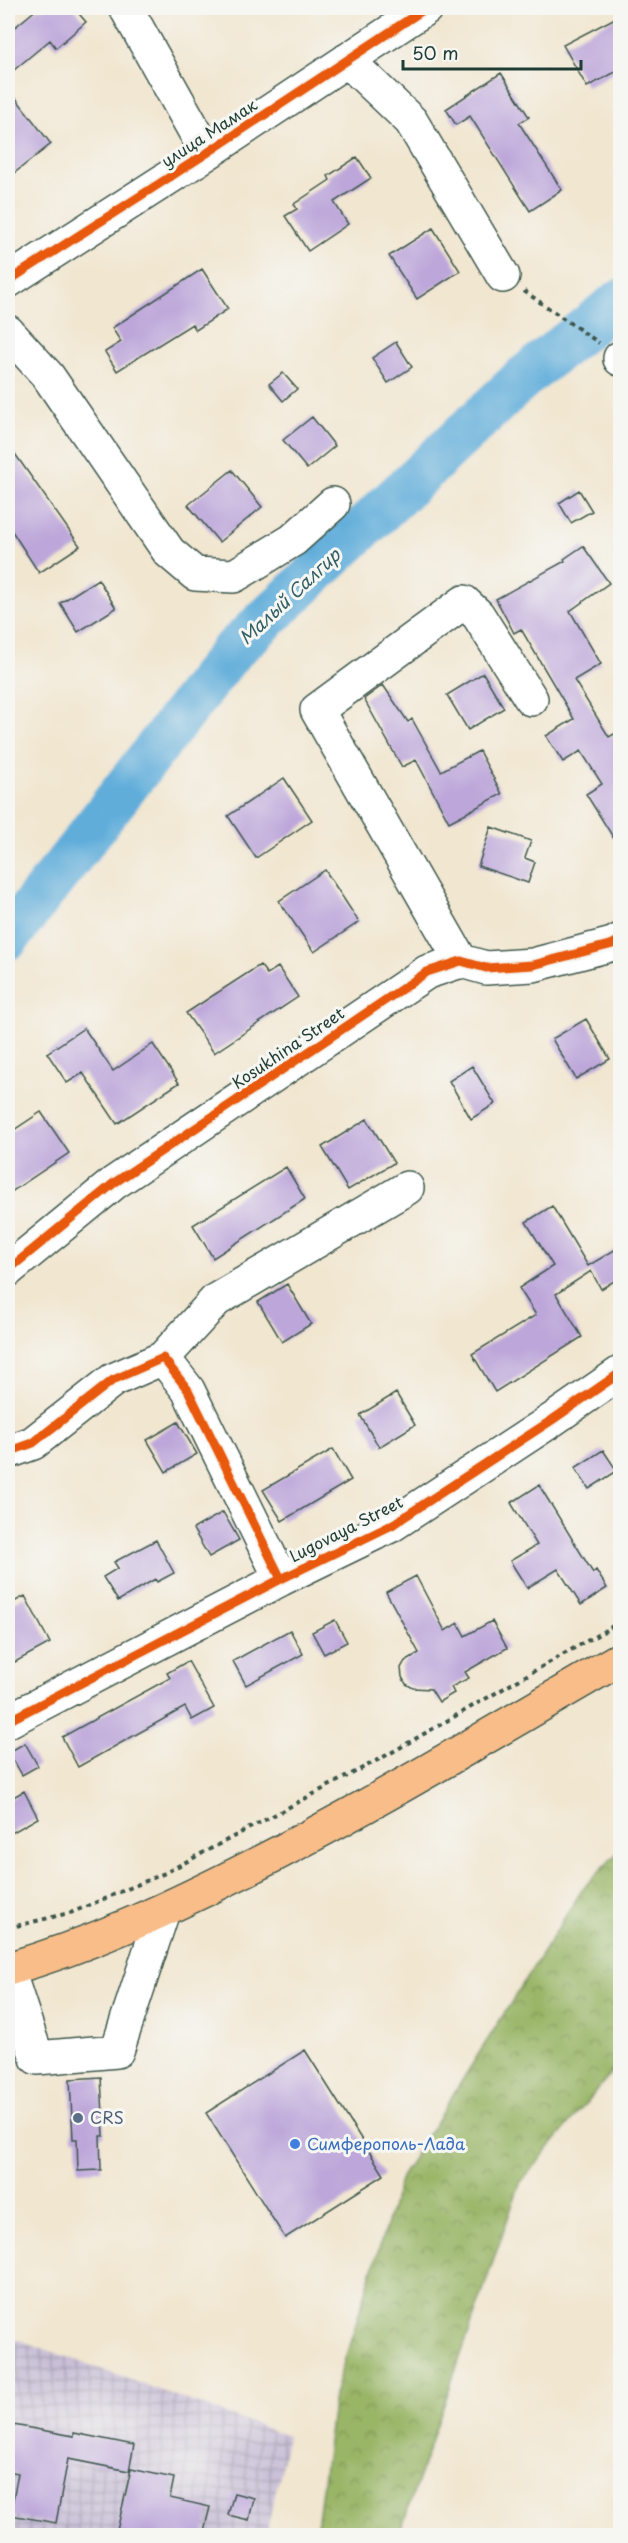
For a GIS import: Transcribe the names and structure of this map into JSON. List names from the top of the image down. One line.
{"streets":{"street":["улица Мамак","Kosukhina Street","Lugovaya Street"]},"water":["Малый Салгир"],"places":["CRS","Симферополь-Лада"],"scale_bar":"50 m"}
